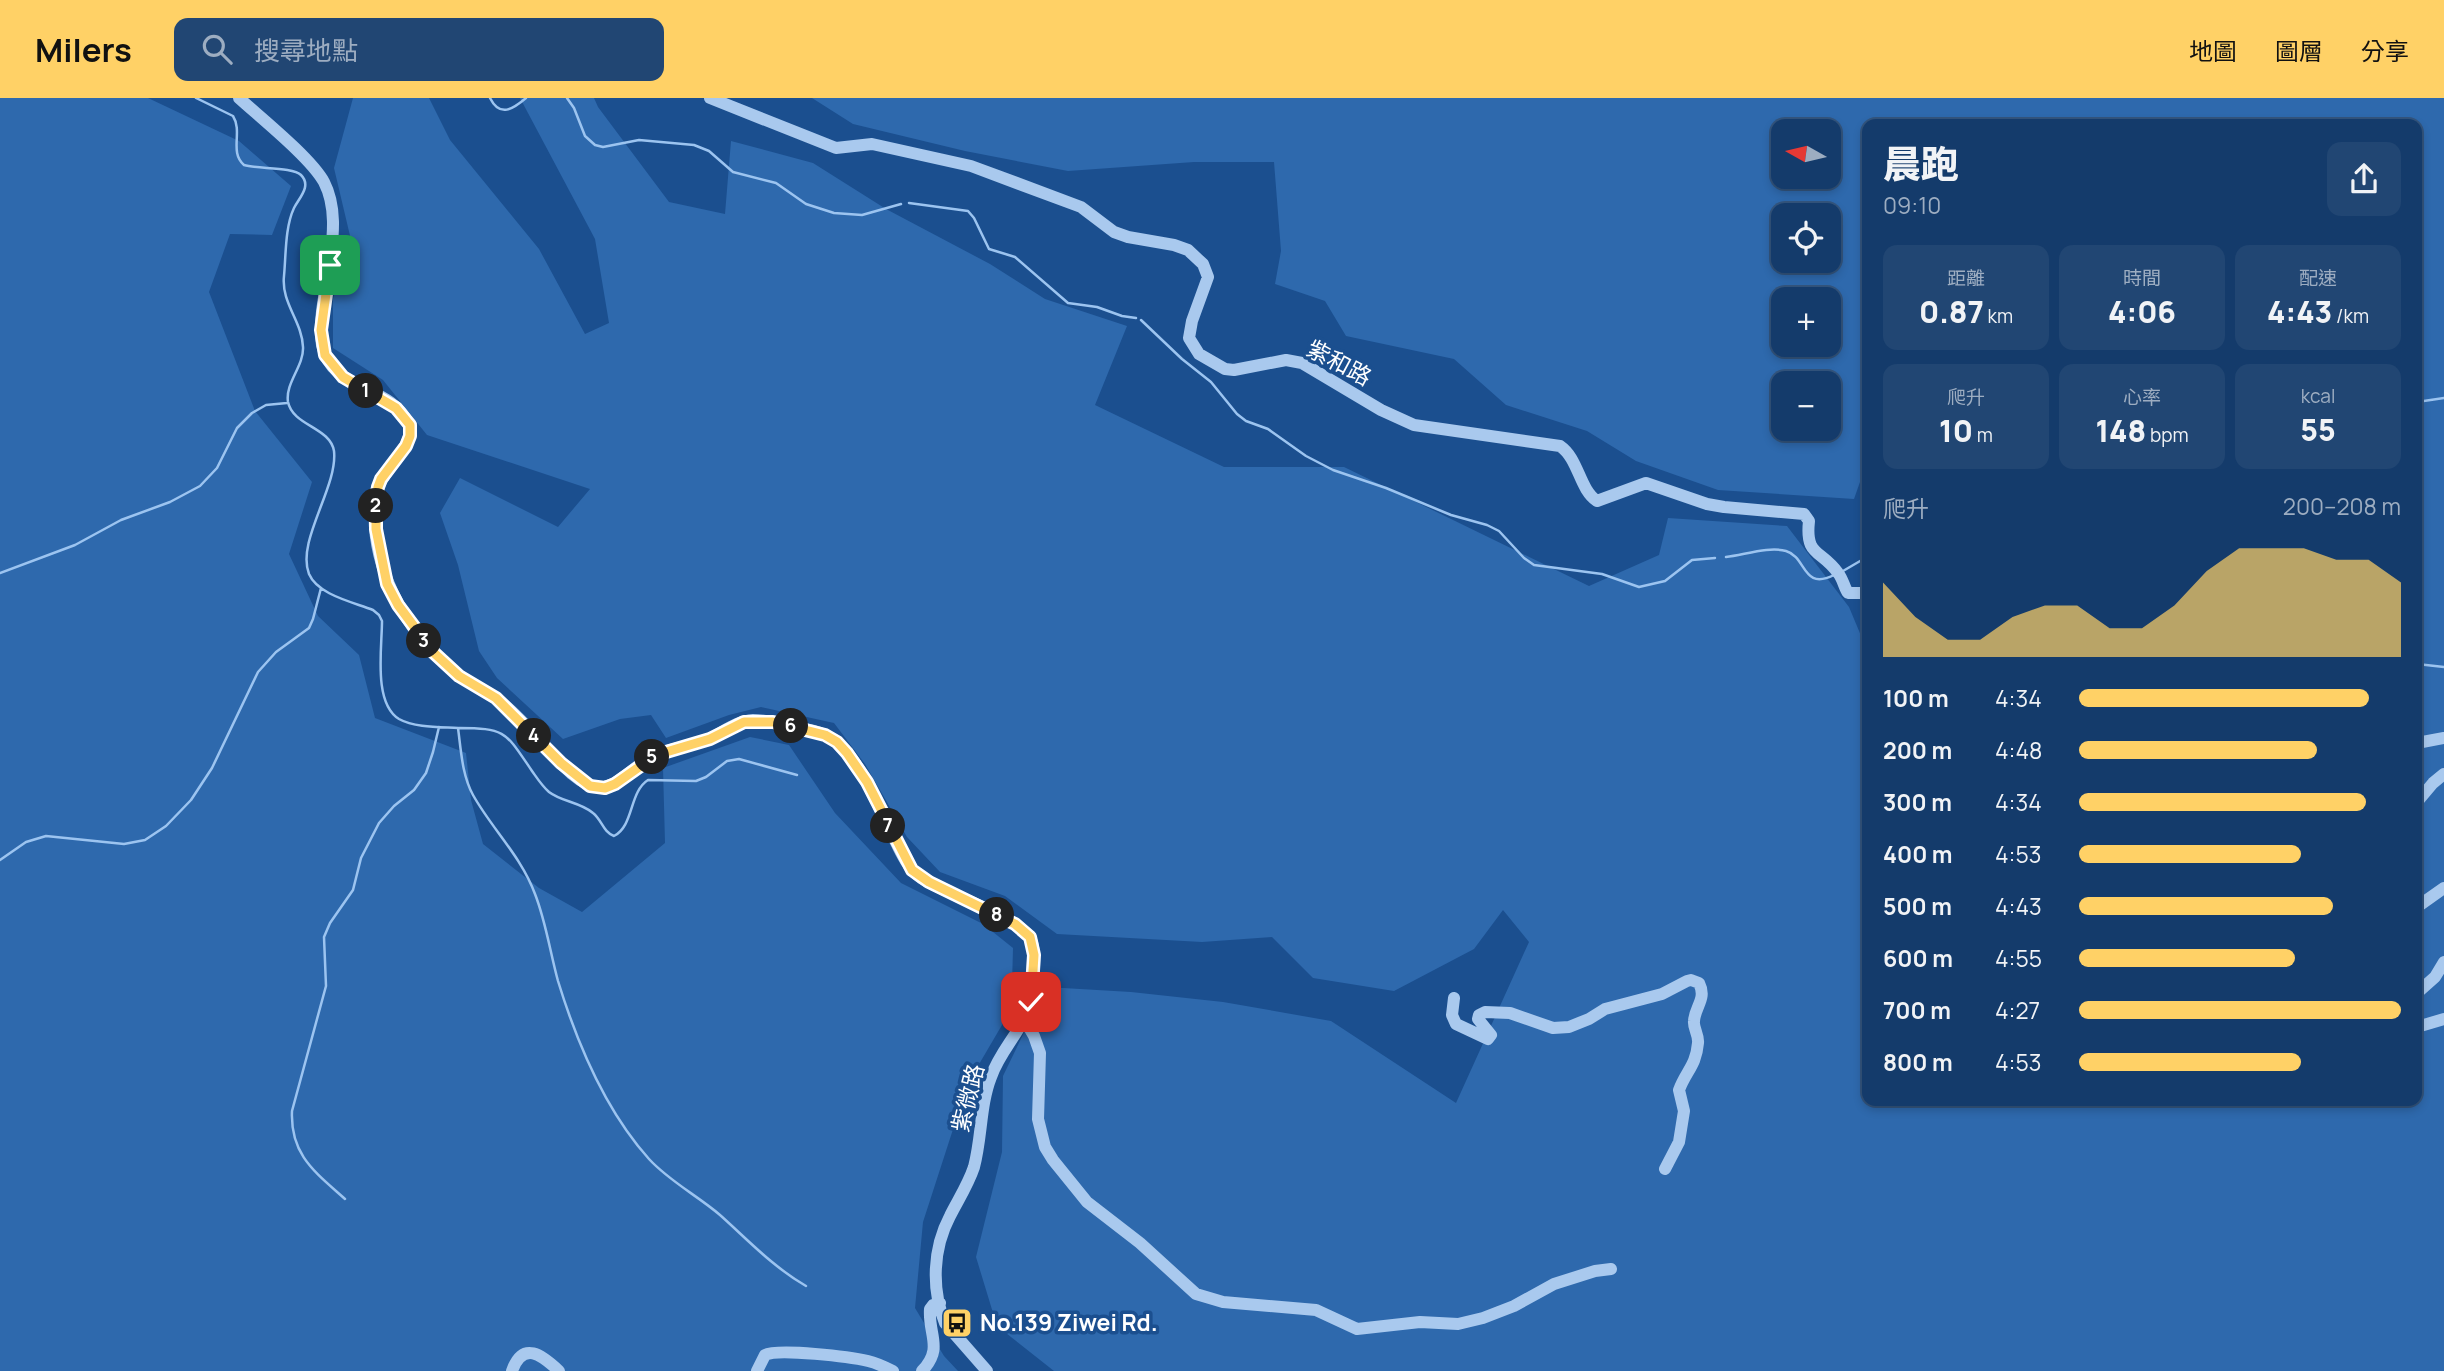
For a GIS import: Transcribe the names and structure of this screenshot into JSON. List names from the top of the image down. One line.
{"streets":{"street":["紫和路","紫微路"]},"places":{"bus stop":["No.139 Ziwei Rd."]},"north":"left","page":{"header":"Milers","search":"搜尋地點","nav":["地圖","圖層","分享"],"map_buttons":["+","−"],"heading":["晨跑","09:10"],"stats":[["距離","0.87 km"],["時間","4:06"],["配速","4:43 /km"],["爬升","10 m"],["心率","148 bpm"],["kcal","55"]],"pins":["1","2","3","6","4","5","7","8"],"chart":["爬升","200–208 m"],"list":[{"name":"100 m","note":"4:34"},{"name":"200 m","note":"4:48"},{"name":"300 m","note":"4:34"},{"name":"400 m","note":"4:53"},{"name":"500 m","note":"4:43"},{"name":"600 m","note":"4:55"},{"name":"700 m","note":"4:27"},{"name":"800 m","note":"4:53"}]}}
